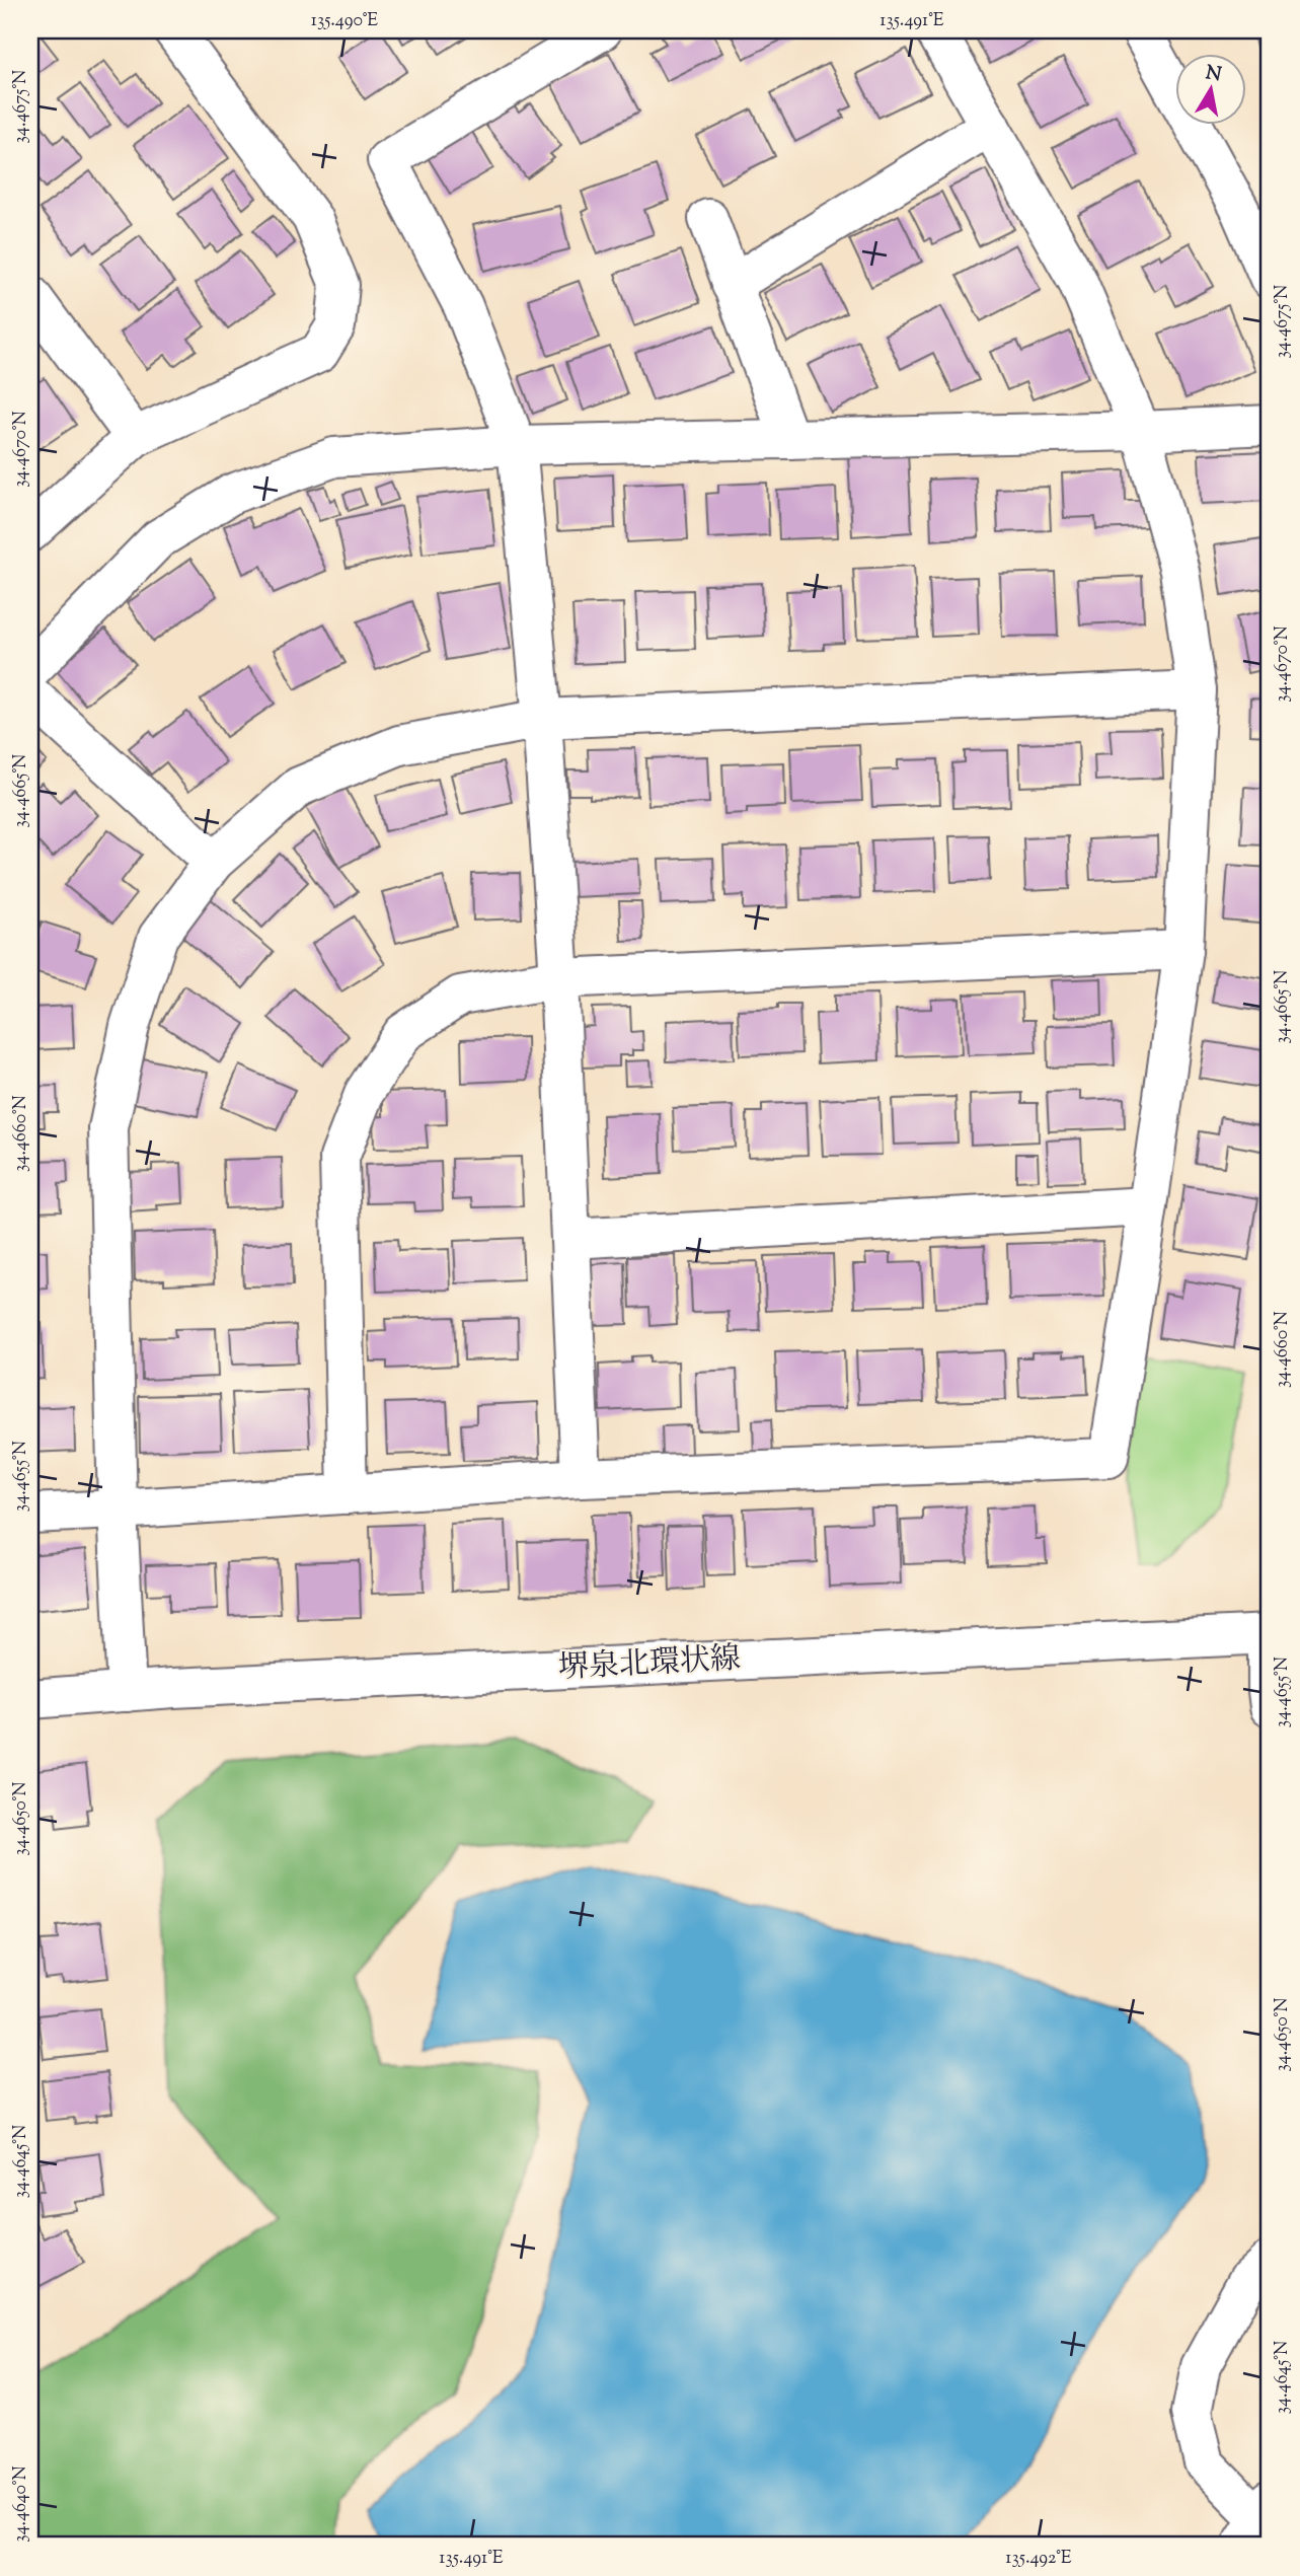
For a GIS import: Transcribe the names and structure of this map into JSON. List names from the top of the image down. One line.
{"streets":{"street":["堺泉北環状線"]},"north":"top","coordinates":["135.490°E","135.491°E","34.4675°N","34.4670°N","34.4665°N","34.4660°N","34.4655°N","34.4650°N","34.4645°N","34.4640°N","135.492°E"]}
